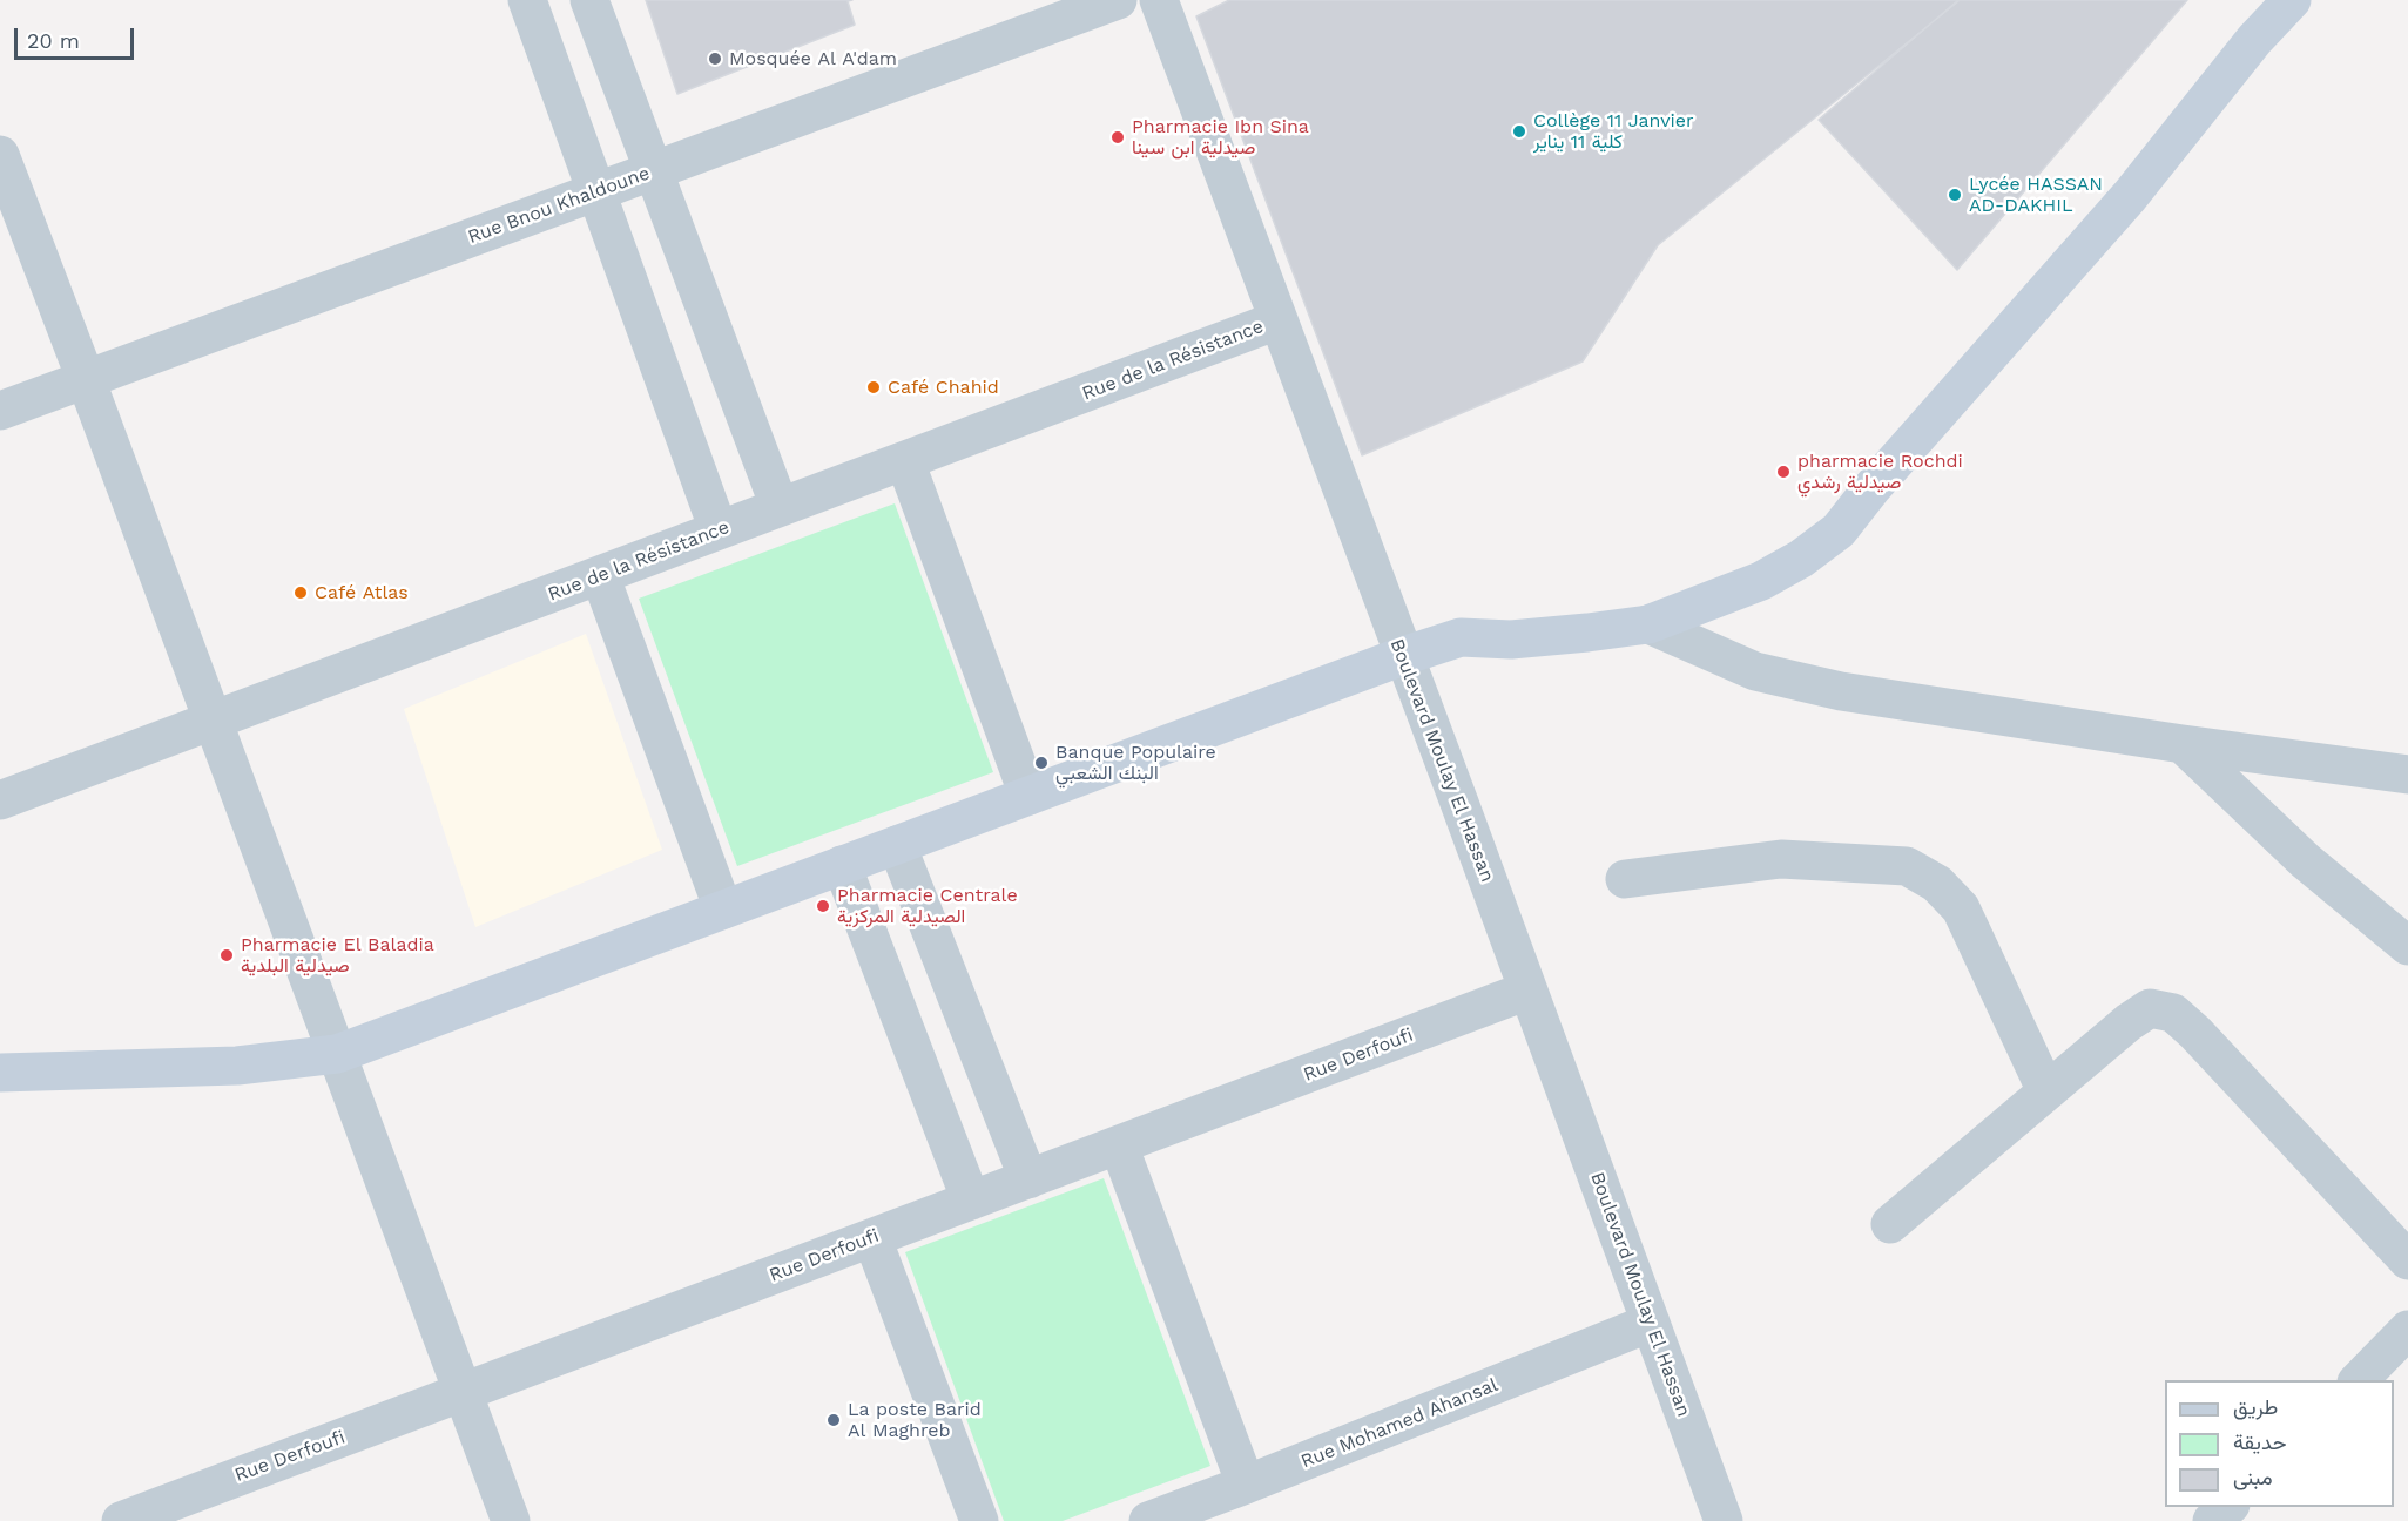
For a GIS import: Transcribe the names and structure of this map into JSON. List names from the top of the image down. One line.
{"streets":{"street":["Rue Bnou Khaldoune","Rue de la Résistance","Boulevard Moulay El Hassan","Rue Derfoufi","Rue Mohamed Ahansal"]},"crossings":[["Rue de la Résistance","Boulevard Moulay El Hassan"],["Boulevard Moulay El Hassan","Rue Derfoufi"],["Boulevard Moulay El Hassan","Rue Mohamed Ahansal"]],"places":["Mosquée Al A'dam","Collège 11 Janvier كلية 11 يناير","Pharmacie Ibn Sina صيدلية ابن سينا","Lycée HASSAN AD-DAKHIL","Café Chahid","pharmacie Rochdi صيدلية رشدي","Café Atlas","Banque Populaire البنك الشعبي","Pharmacie Centrale الصيدلية المركزية","Pharmacie El Baladia صيدلية البلدية","La poste Barid Al Maghreb"],"legend":["طريق","حديقة","مبنى"],"scale_bar":"20 m"}
